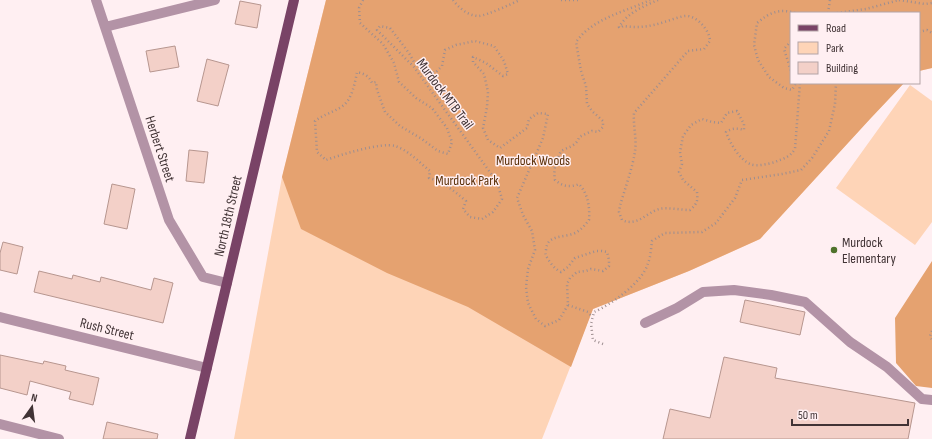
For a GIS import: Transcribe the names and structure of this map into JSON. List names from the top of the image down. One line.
{"streets":{"main road":["North 18th Street"],"street":["Herbert Street","Rush Street"],"path":["Murdock MTB Trail"]},"crossings":[["Herbert Street","North 18th Street"],["North 18th Street","Rush Street"]],"parks":["Murdock Woods","Murdock Park"],"places":["Murdock Elementary"],"legend":["Road","Park","Building"],"scale_bar":"50 m","north":"top"}
